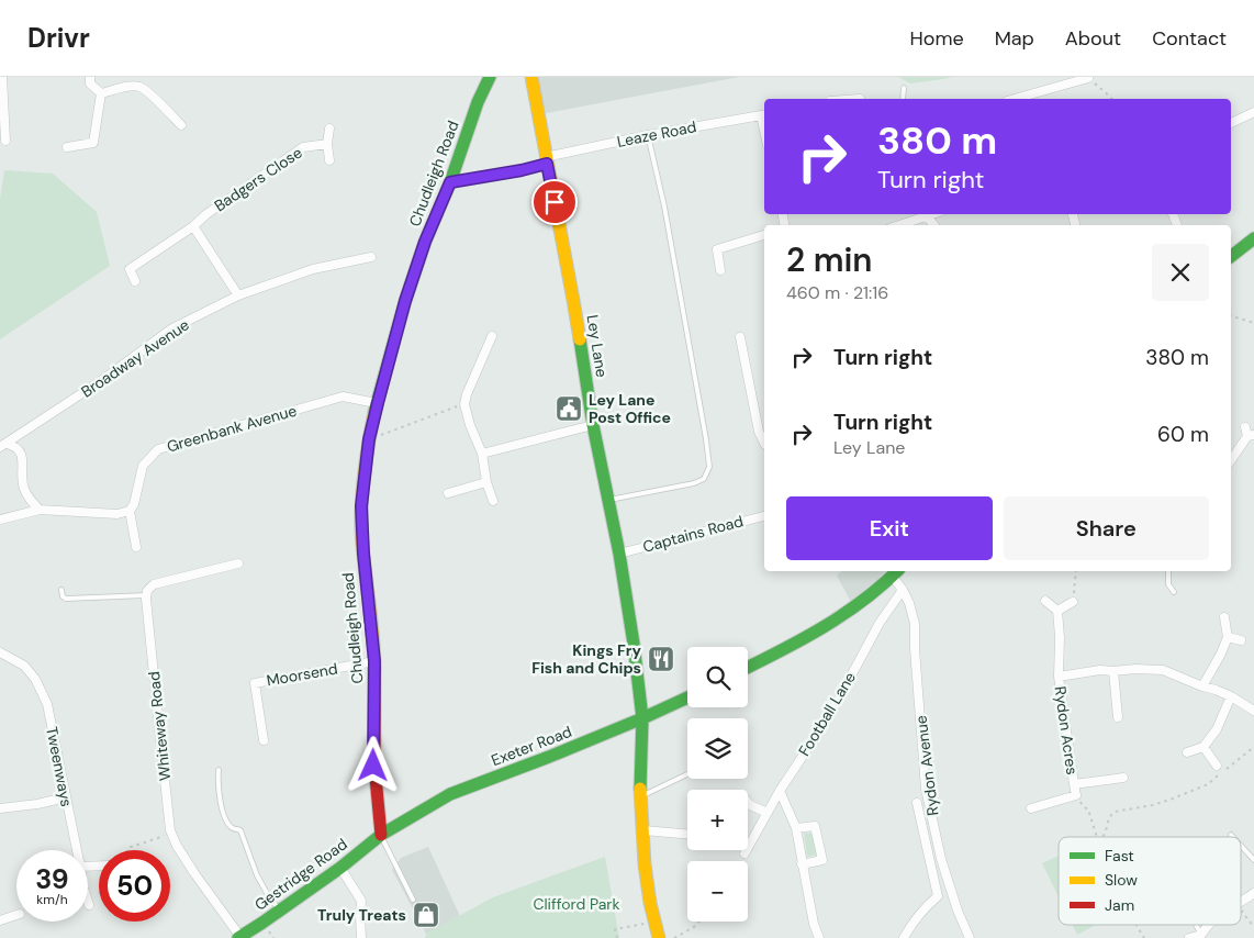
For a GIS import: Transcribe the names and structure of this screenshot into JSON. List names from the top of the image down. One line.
{"streets":{"main road":["Chudleigh Road","Ley Lane","Exeter Road","Gestridge Road"],"street":["Leaze Road","Badgers Close","Broadway Avenue","Greenbank Avenue","Captains Road","Moorsend","Football Lane","Whiteway Road","Rydon Acres","Rydon Avenue","Tweenways"]},"crossings":[["Leaze Road","Chudleigh Road"],["Leaze Road","Ley Lane"],["Chudleigh Road","Greenbank Avenue"],["Chudleigh Road","Moorsend"],["Chudleigh Road","Exeter Road"],["Chudleigh Road","Gestridge Road"],["Ley Lane","Captains Road"],["Ley Lane","Exeter Road"],["Football Lane","Rydon Avenue"],["Whiteway Road","Gestridge Road"],["Exeter Road","Gestridge Road"]],"parks":["Clifford Park"],"places":{"public building":["Ley Lane Post Office"],"restaurant":["Kings Fry Fish and Chips"],"shop":["Truly Treats"]},"legend":["Fast","Slow","Jam"],"page":{"header":"Drivr","nav":["Home","Map","About","Contact"],"turn":["380 m","Turn right"],"heading":["2 min","460 m · 21:16"],"list":[{"name":"Turn right","value":"380 m"},{"name":"Turn right","note":"Ley Lane","value":"60 m"}],"buttons":["Exit","Share"],"map_buttons":["+","−"],"speed":"39 km/h","limit":"50"}}
